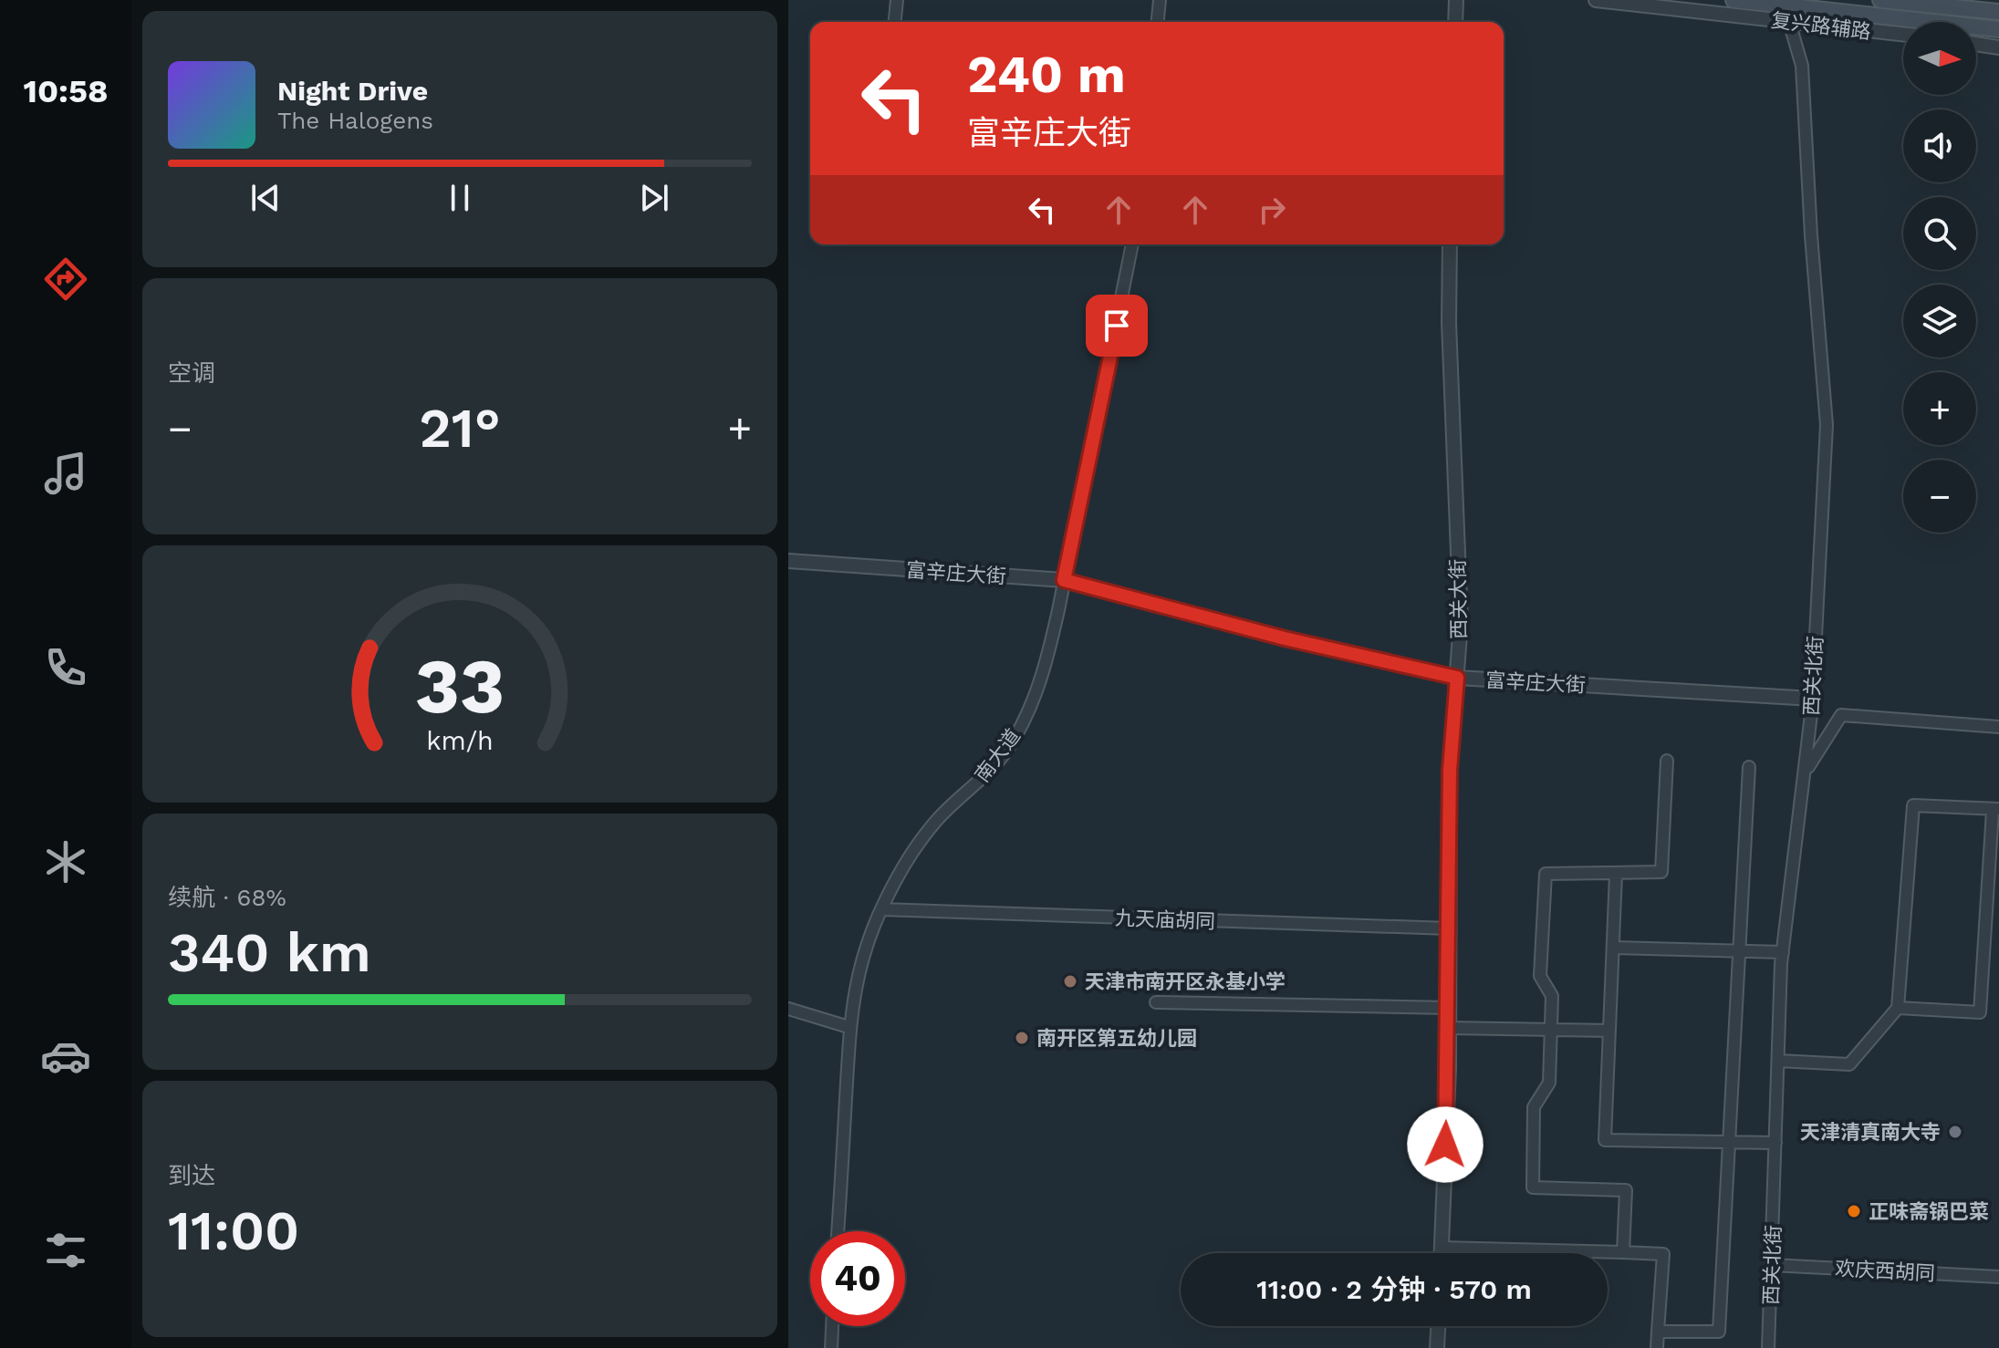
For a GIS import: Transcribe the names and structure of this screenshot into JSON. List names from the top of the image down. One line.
{"streets":{"street":["复兴路辅路","富辛庄大街","西关大街","西关北街","南大道","九天庙胡同","欢庆西胡同"]},"crossings":[["复兴路辅路","西关北街"],["富辛庄大街","西关大街"],["富辛庄大街","西关北街"],["富辛庄大街","南大道"],["西关大街","九天庙胡同"],["西关北街","欢庆西胡同"],["南大道","九天庙胡同"]],"places":["天津市南开区永基小学","南开区第五幼儿园","天津清真南大寺","正味斋锅巴菜"],"north":"right","page":{"tabs":"10:58","map_buttons":["+","−"],"turn":["240 m","富辛庄大街"],"song":["Night Drive","The Halogens"],"tile":["空调",["续航 · 68%","340 km"],["到达","11:00"]],"heat":["−","21°","+"],"limit":"40","trip":"11:00 · 2 分钟 · 570 m","gauge":["33","km/h"]}}
